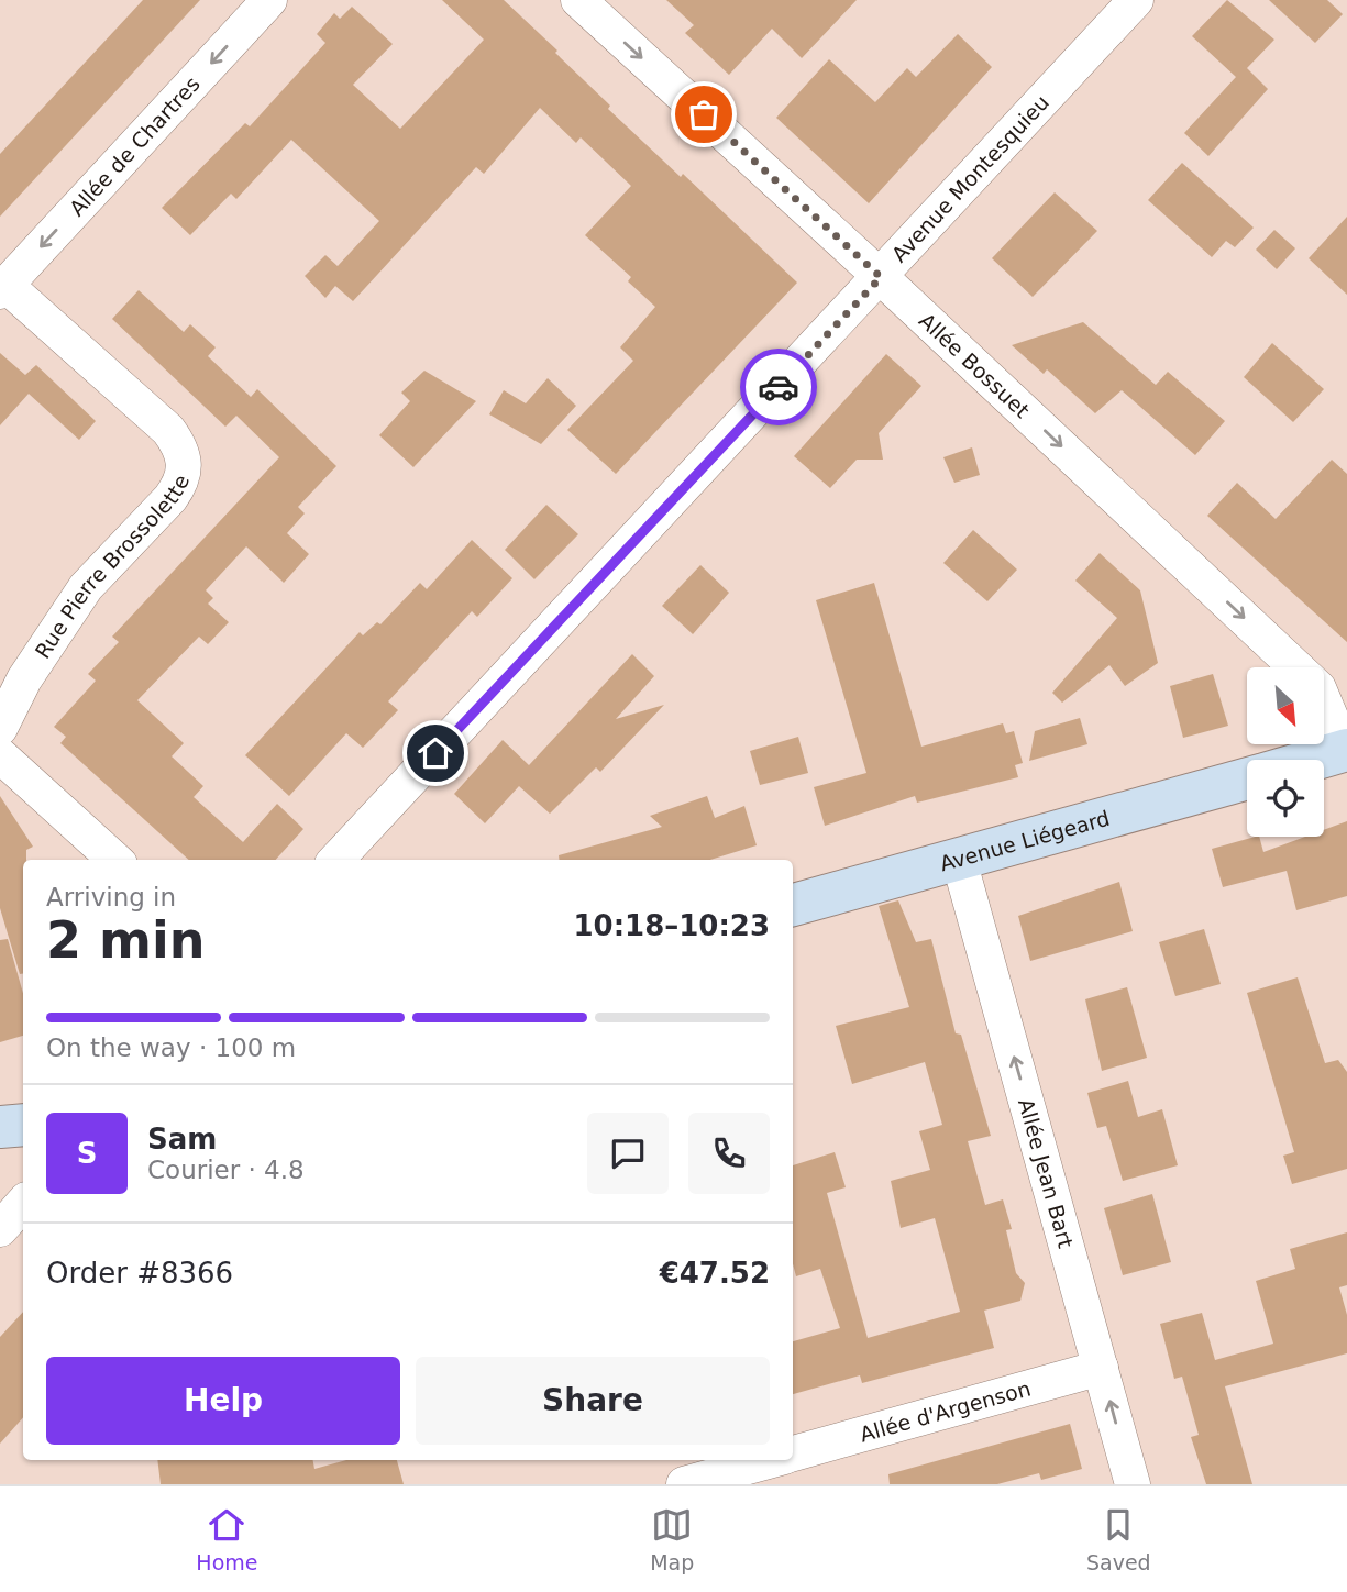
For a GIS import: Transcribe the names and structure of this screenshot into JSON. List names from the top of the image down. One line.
{"streets":{"street":["Allée de Chartres","Avenue Montesquieu","Allée Bossuet","Rue Pierre Brossolette","Avenue Liégeard","Allée Jean Bart","Allée d'Argenson"]},"crossings":[["Allée de Chartres","Rue Pierre Brossolette"],["Avenue Montesquieu","Allée Bossuet"],["Allée Bossuet","Avenue Liégeard"],["Avenue Liégeard","Allée Jean Bart"],["Allée Jean Bart","Allée d'Argenson"]],"one_way":["Allée de Chartres","Allée Bossuet","Allée Jean Bart"],"north":"bottom right","page":{"heading":["2 min","Arriving in","10:18–10:23"],"panel":["Sam","Courier · 4.8","Order #8366","€47.52"],"bar":"On the way · 100 m","round":"S","buttons":["Help","Share"],"tabs":["Home","Map","Saved"]}}
